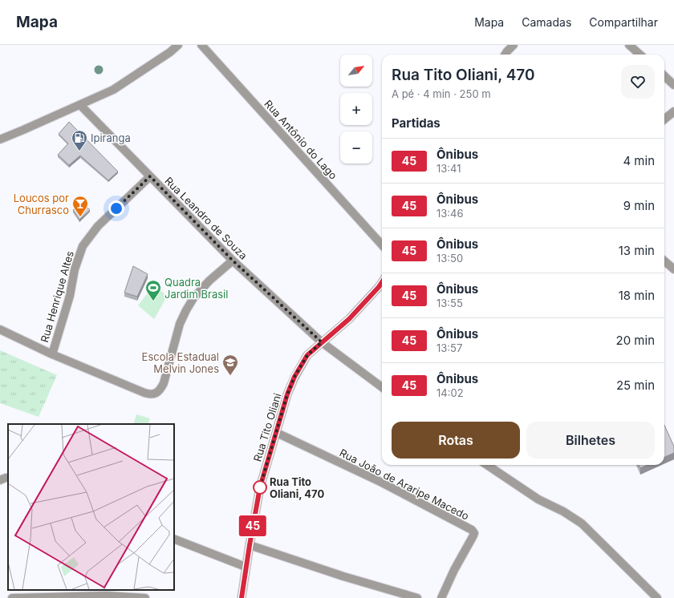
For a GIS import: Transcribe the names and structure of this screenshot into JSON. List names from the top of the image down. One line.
{"streets":{"street":["Rua Antônio do Lago","Rua Leandro de Souza","Rua Henrique Altes","Rua Tito Oliani","Rua João de Araripe Macedo"]},"crossings":[["Rua Leandro de Souza","Rua Henrique Altes"],["Rua Leandro de Souza","Rua Tito Oliani"],["Rua Tito Oliani","Rua João de Araripe Macedo"]],"places":{"fuel station":["Ipiranga"],"bar":["Loucos por Churrasco"],"sports":["Quadra Jardim Brasil"],"school or university":["Escola Estadual Melvin Jones"],"other":["Rua Tito Oliani, 470"]},"lines":["bus line 45"],"north":"top right","page":{"header":"Mapa","nav":["Mapa","Camadas","Compartilhar"],"on_map":"45","map_buttons":["+","−"],"heading":[["Rua Tito Oliani, 470","A pé · 4 min · 250 m"],"Partidas"],"list":[{"mark":"45","name":"Ônibus","note":"13:41","value":"4 min"},{"mark":"45","name":"Ônibus","note":"13:46","value":"9 min"},{"mark":"45","name":"Ônibus","note":"13:50","value":"13 min"},{"mark":"45","name":"Ônibus","note":"13:55","value":"18 min"},{"mark":"45","name":"Ônibus","note":"13:57","value":"20 min"},{"mark":"45","name":"Ônibus","note":"14:02","value":"25 min"}],"buttons":["Rotas","Bilhetes"]}}
